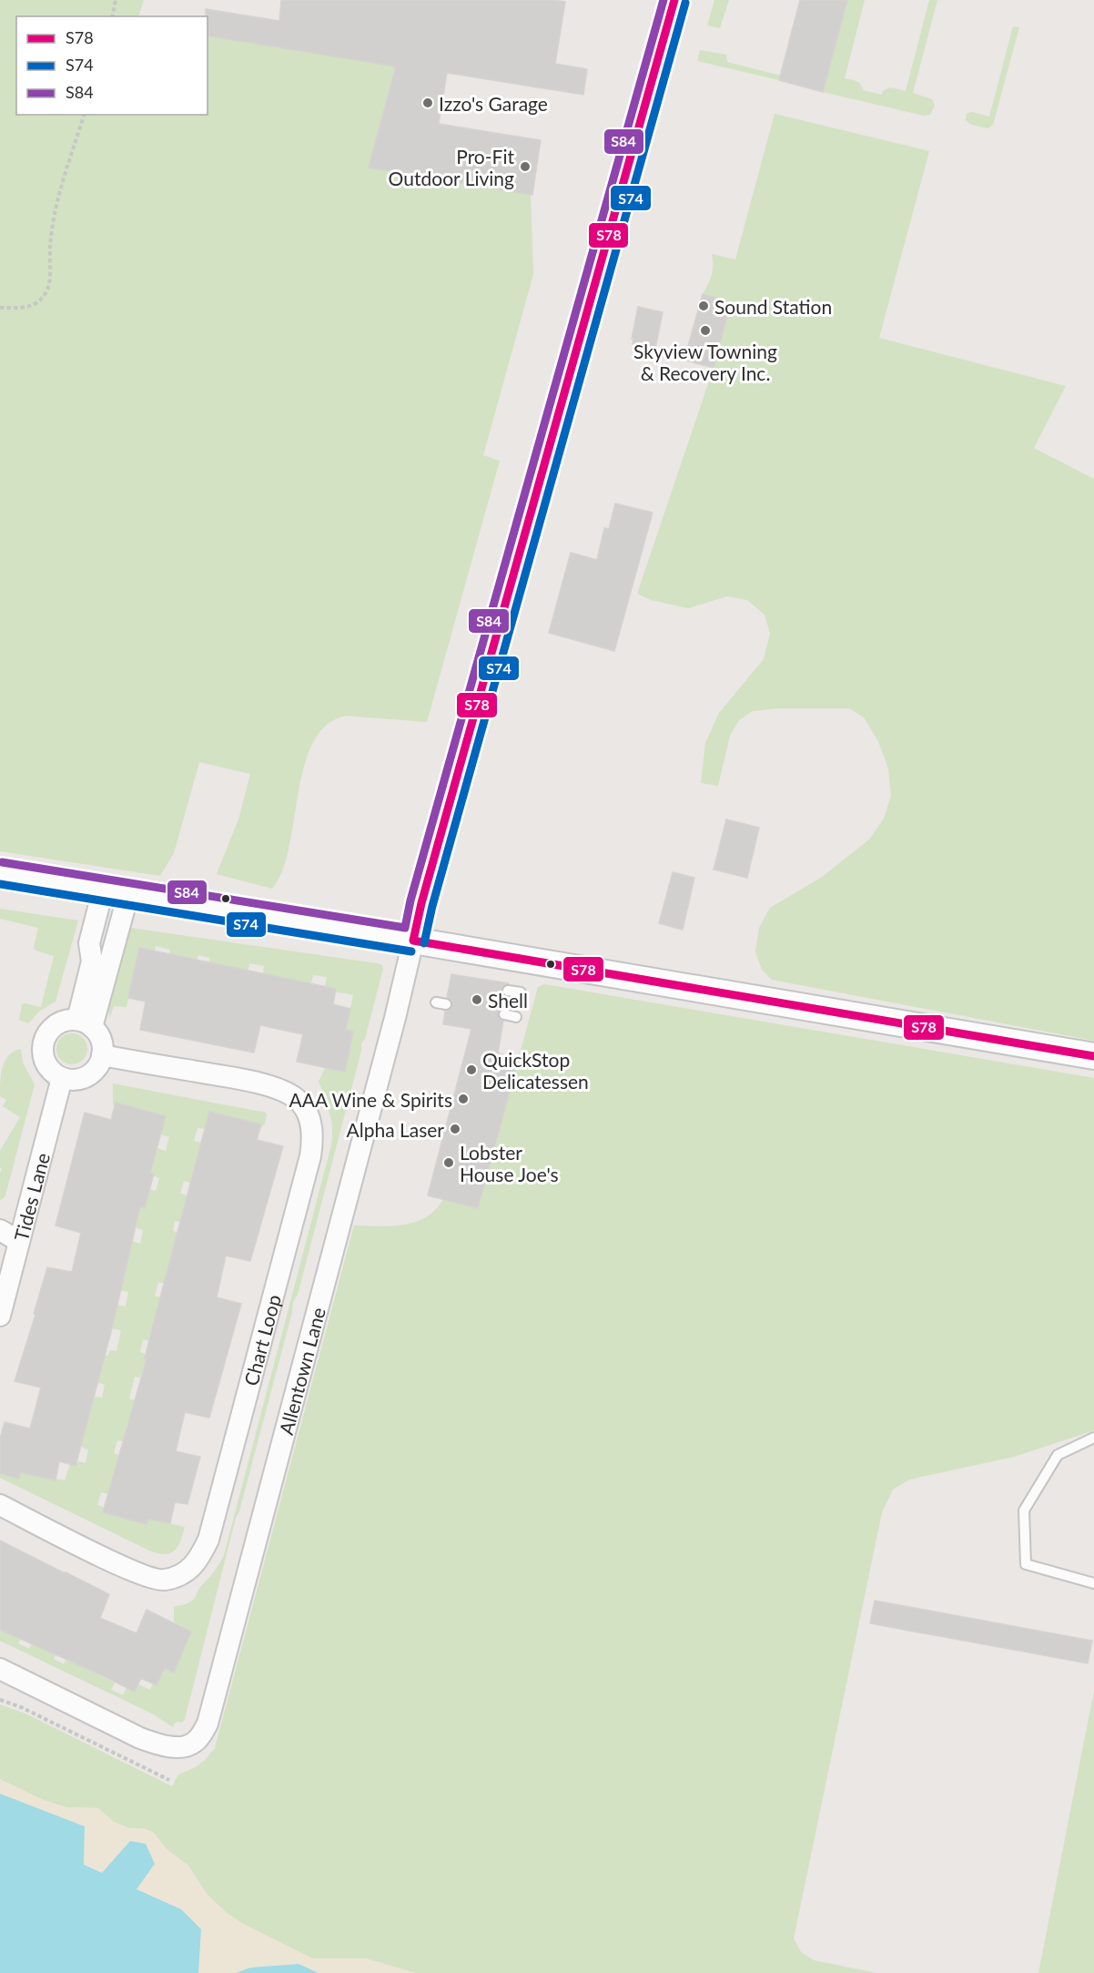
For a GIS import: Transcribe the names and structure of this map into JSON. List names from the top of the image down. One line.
{"streets":{"street":["Tides Lane","Chart Loop","Allentown Lane"]},"crossings":[["Tides Lane","Chart Loop"]],"places":["Izzo's Garage","Pro-Fit Outdoor Living","Sound Station","Skyview Towning & Recovery Inc.","Shell","QuickStop Delicatessen","AAA Wine & Spirits","Alpha Laser","Lobster House Joe's"],"lines":["transit line S78","transit line S84","transit line S74"],"legend":["S78","S74","S84"]}
